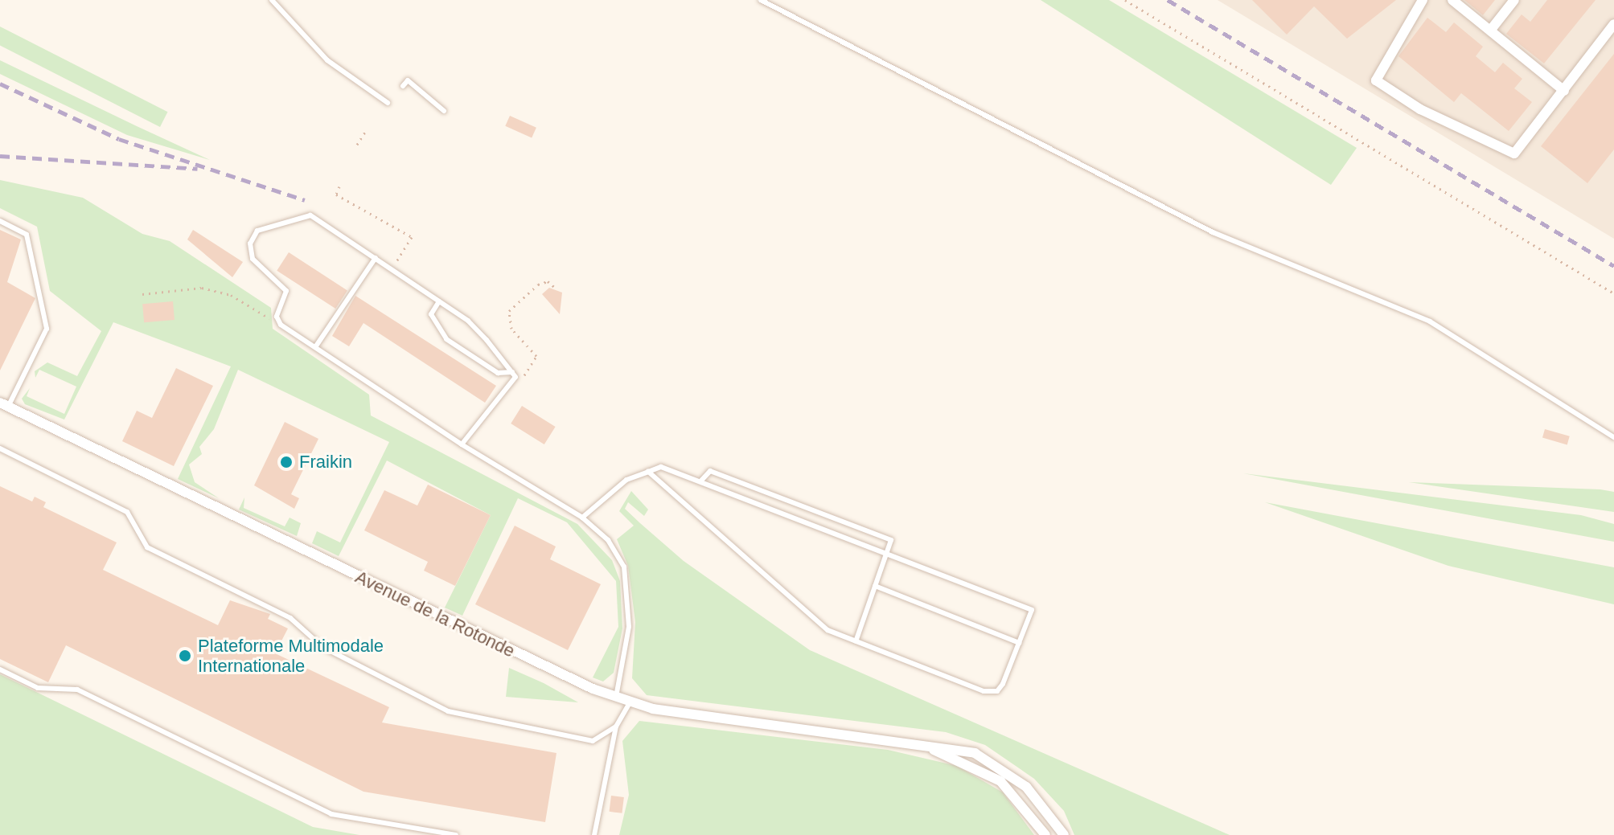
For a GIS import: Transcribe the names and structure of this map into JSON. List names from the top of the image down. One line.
{"streets":{"street":["Avenue de la Rotonde"]},"places":["Fraikin","Plateforme Multimodale Internationale"]}
